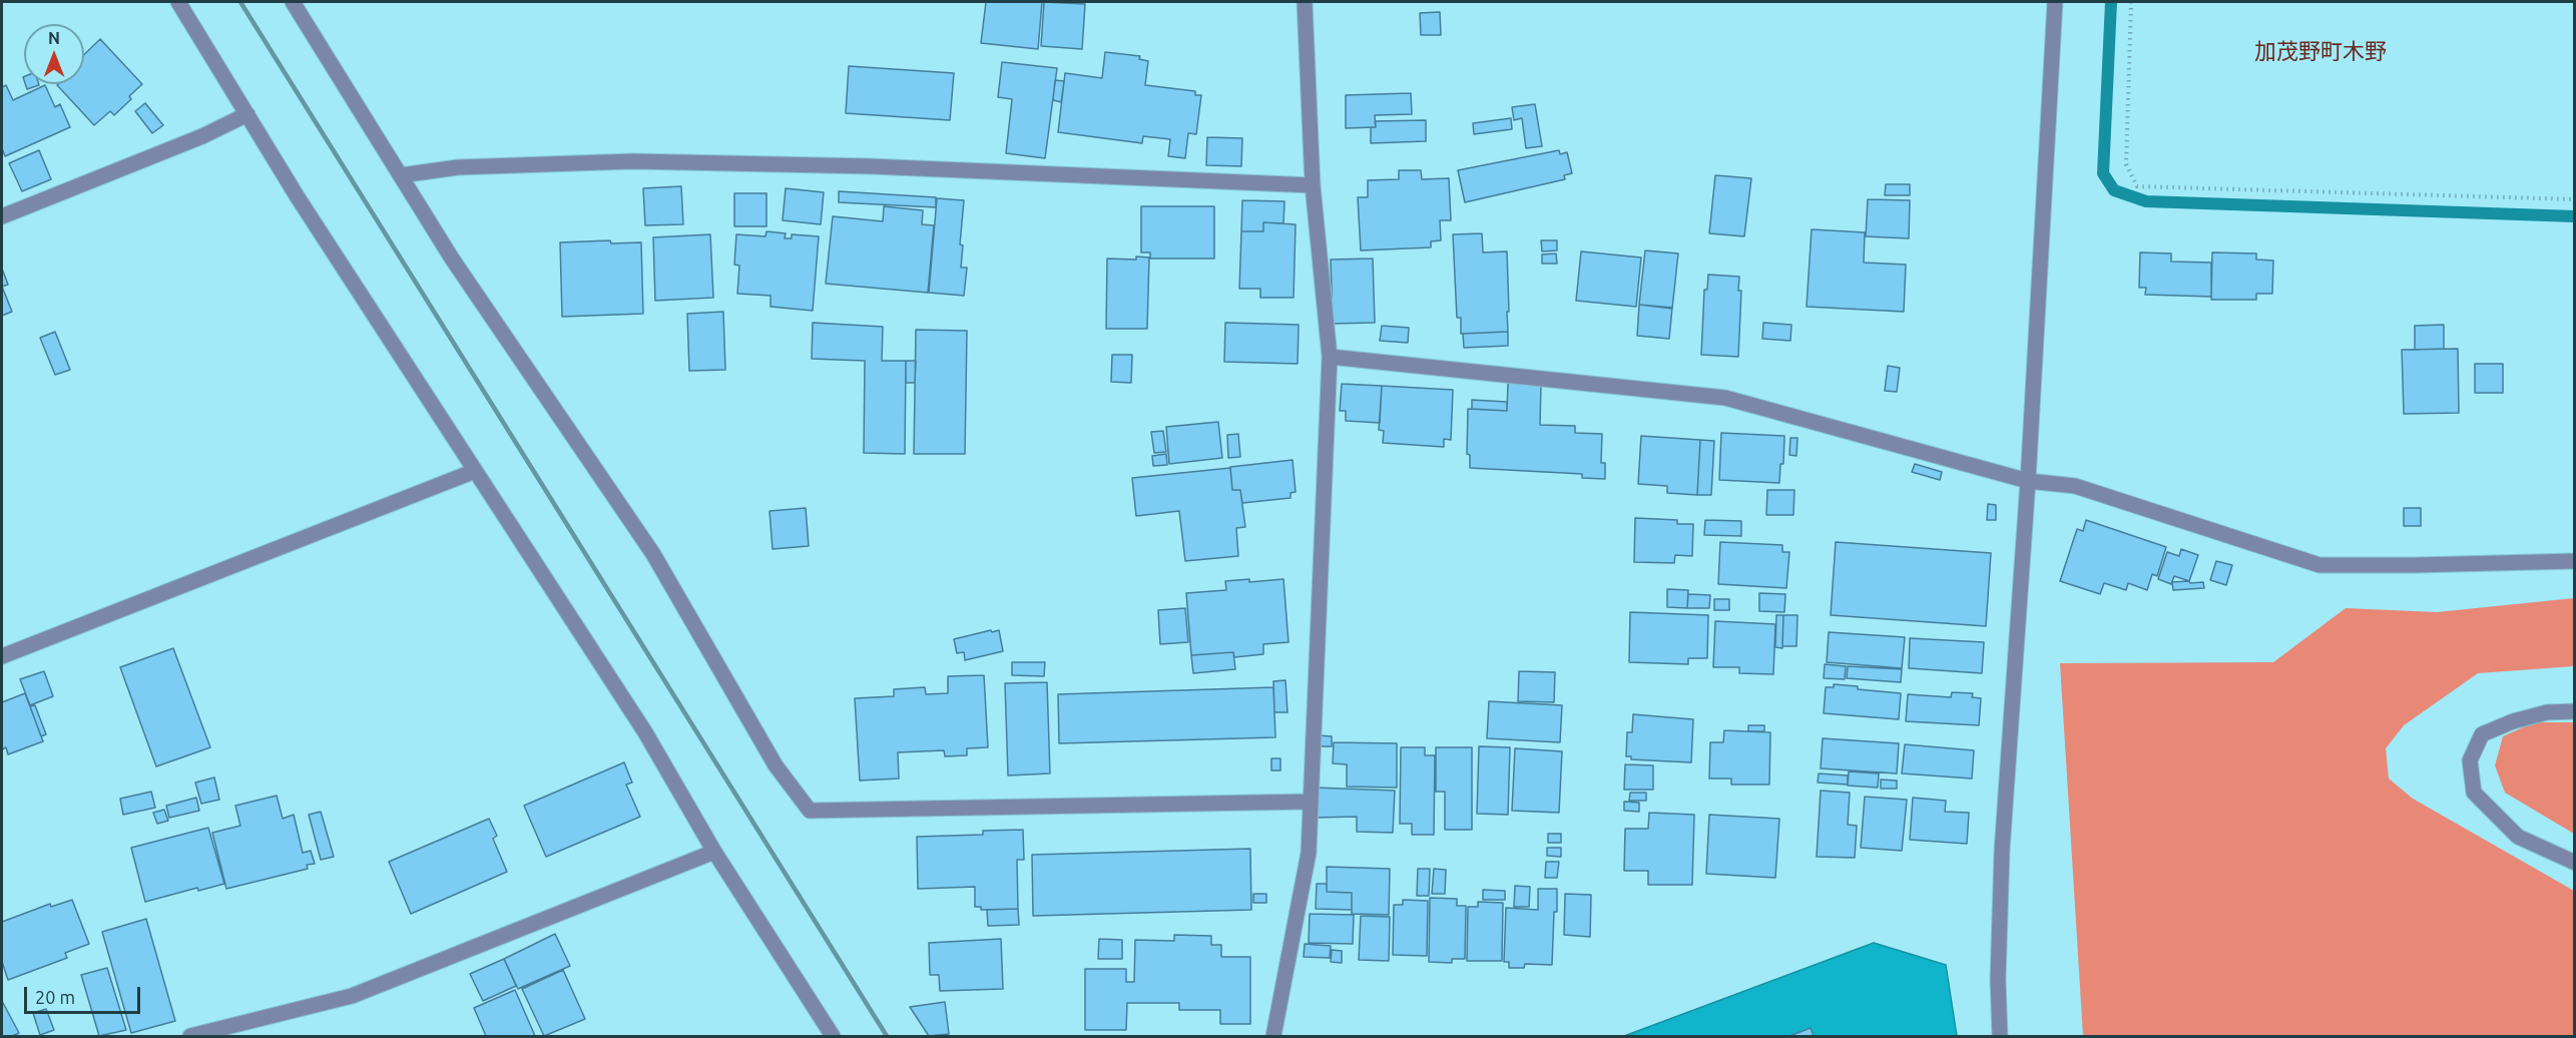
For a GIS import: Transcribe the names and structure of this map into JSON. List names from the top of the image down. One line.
{"districts":["加茂野町木野"],"scale_bar":"20 m","north":"top"}
